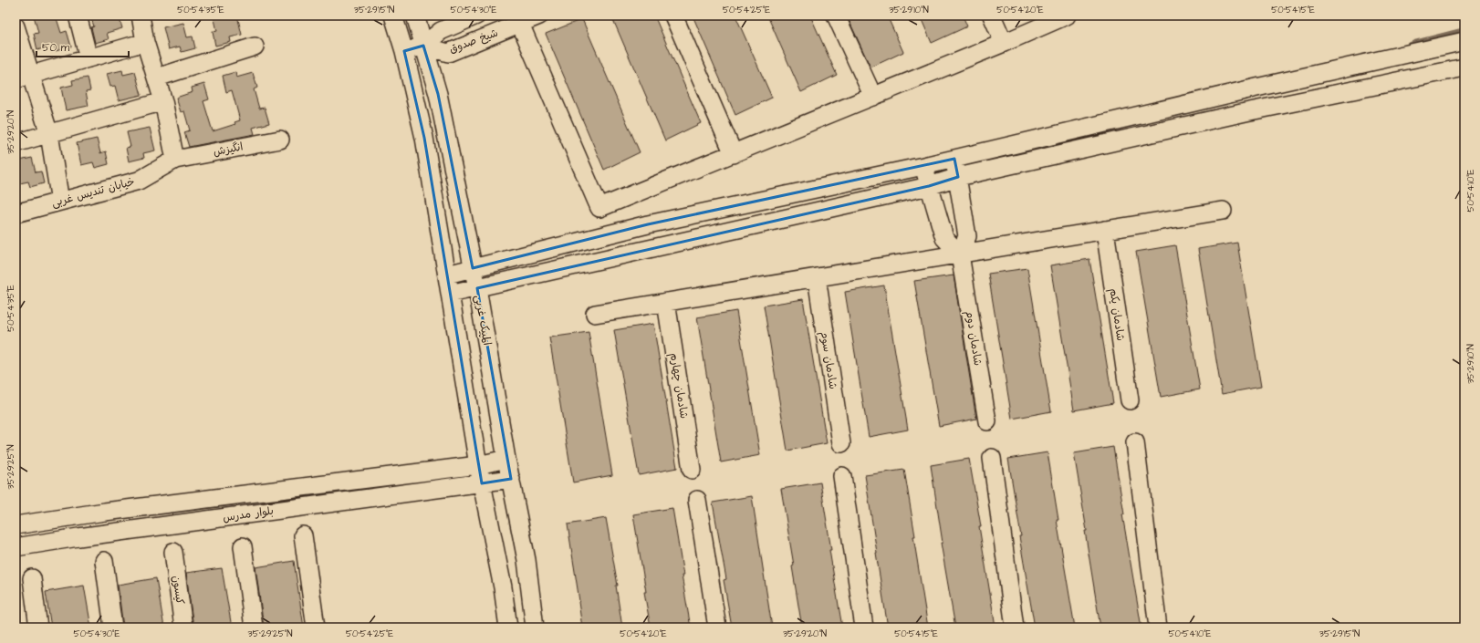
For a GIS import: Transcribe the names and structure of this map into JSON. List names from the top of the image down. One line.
{"streets":{"street":["شیخ صدوق","انگیزش","خیابان تندیس غربی","شادمان یکم","المپیک غربی","شادمان دوم","شادمان سوم","شادمان چهارم","بلوار مدرس","کیسون"]},"crossings":[["شیخ صدوق","المپیک غربی"],["انگیزش","خیابان تندیس غربی"],["المپیک غربی","بلوار مدرس"]],"scale_bar":"50 m","coordinates":["50°54'35\"E","35°29'15\"N","50°54'30\"E","50°54'25\"E","35°29'10\"N","50°54'20\"E","50°54'15\"E","35°29'20\"N","50°54'10\"E","35°29'25\"N"]}
